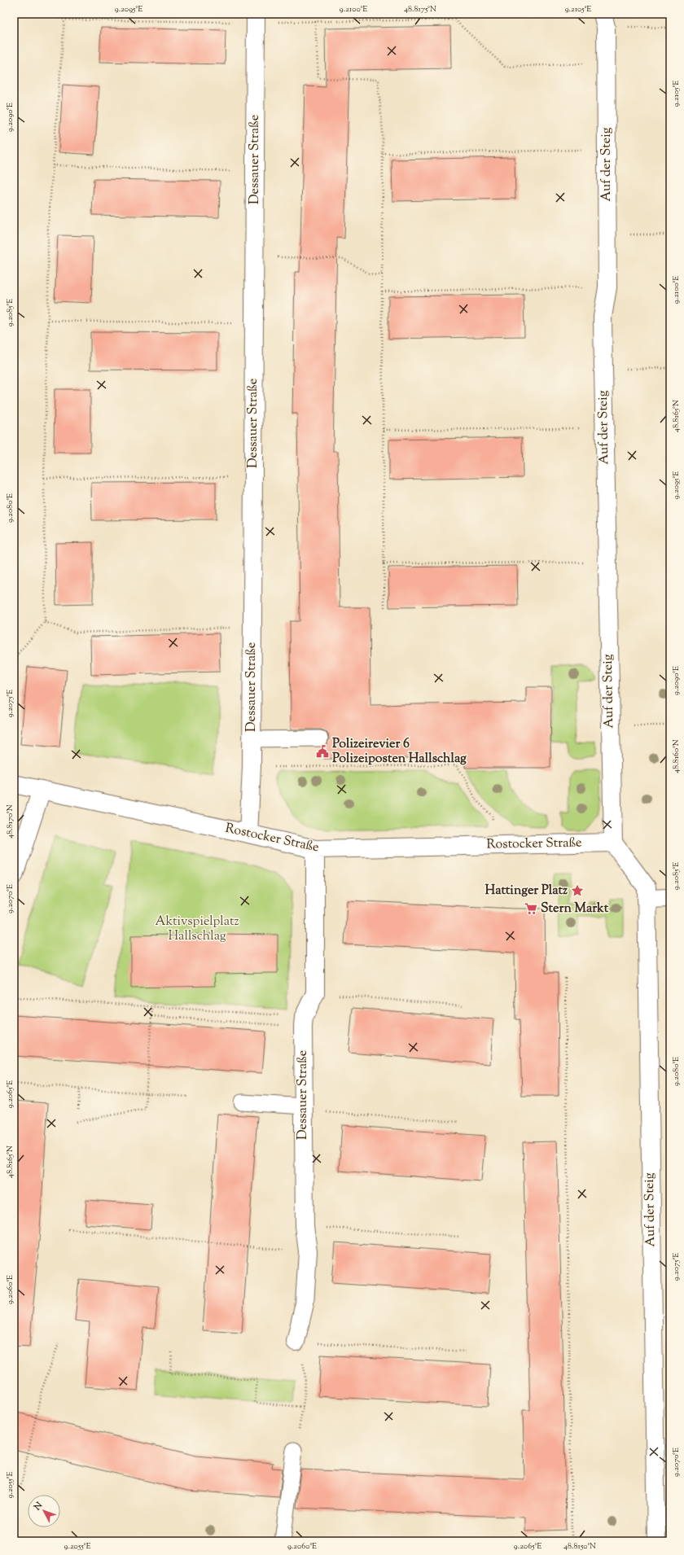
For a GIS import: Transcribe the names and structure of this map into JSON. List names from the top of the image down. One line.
{"streets":{"street":["Dessauer Straße","Auf der Steig","Rostocker Straße"]},"crossings":[["Dessauer Straße","Rostocker Straße"],["Auf der Steig","Rostocker Straße"]],"parks":["Aktivspielplatz Hallschlag"],"places":{"public building":["Polizeirevier 6 Polizeiposten Hallschlag"],"place":["Hattinger Platz"],"supermarket":["Stern Markt"]},"north":"top left","coordinates":["9.2095°E","9.2100°E","48.8175°N","9.2105°E","9.2090°E","9.2085°E","48.8165°N","9.2080°E","9.2075°E","48.8160°N","48.8170°N","9.2070°E","9.2065°E","9.2060°E","9.2055°E","48.8150°N"]}
